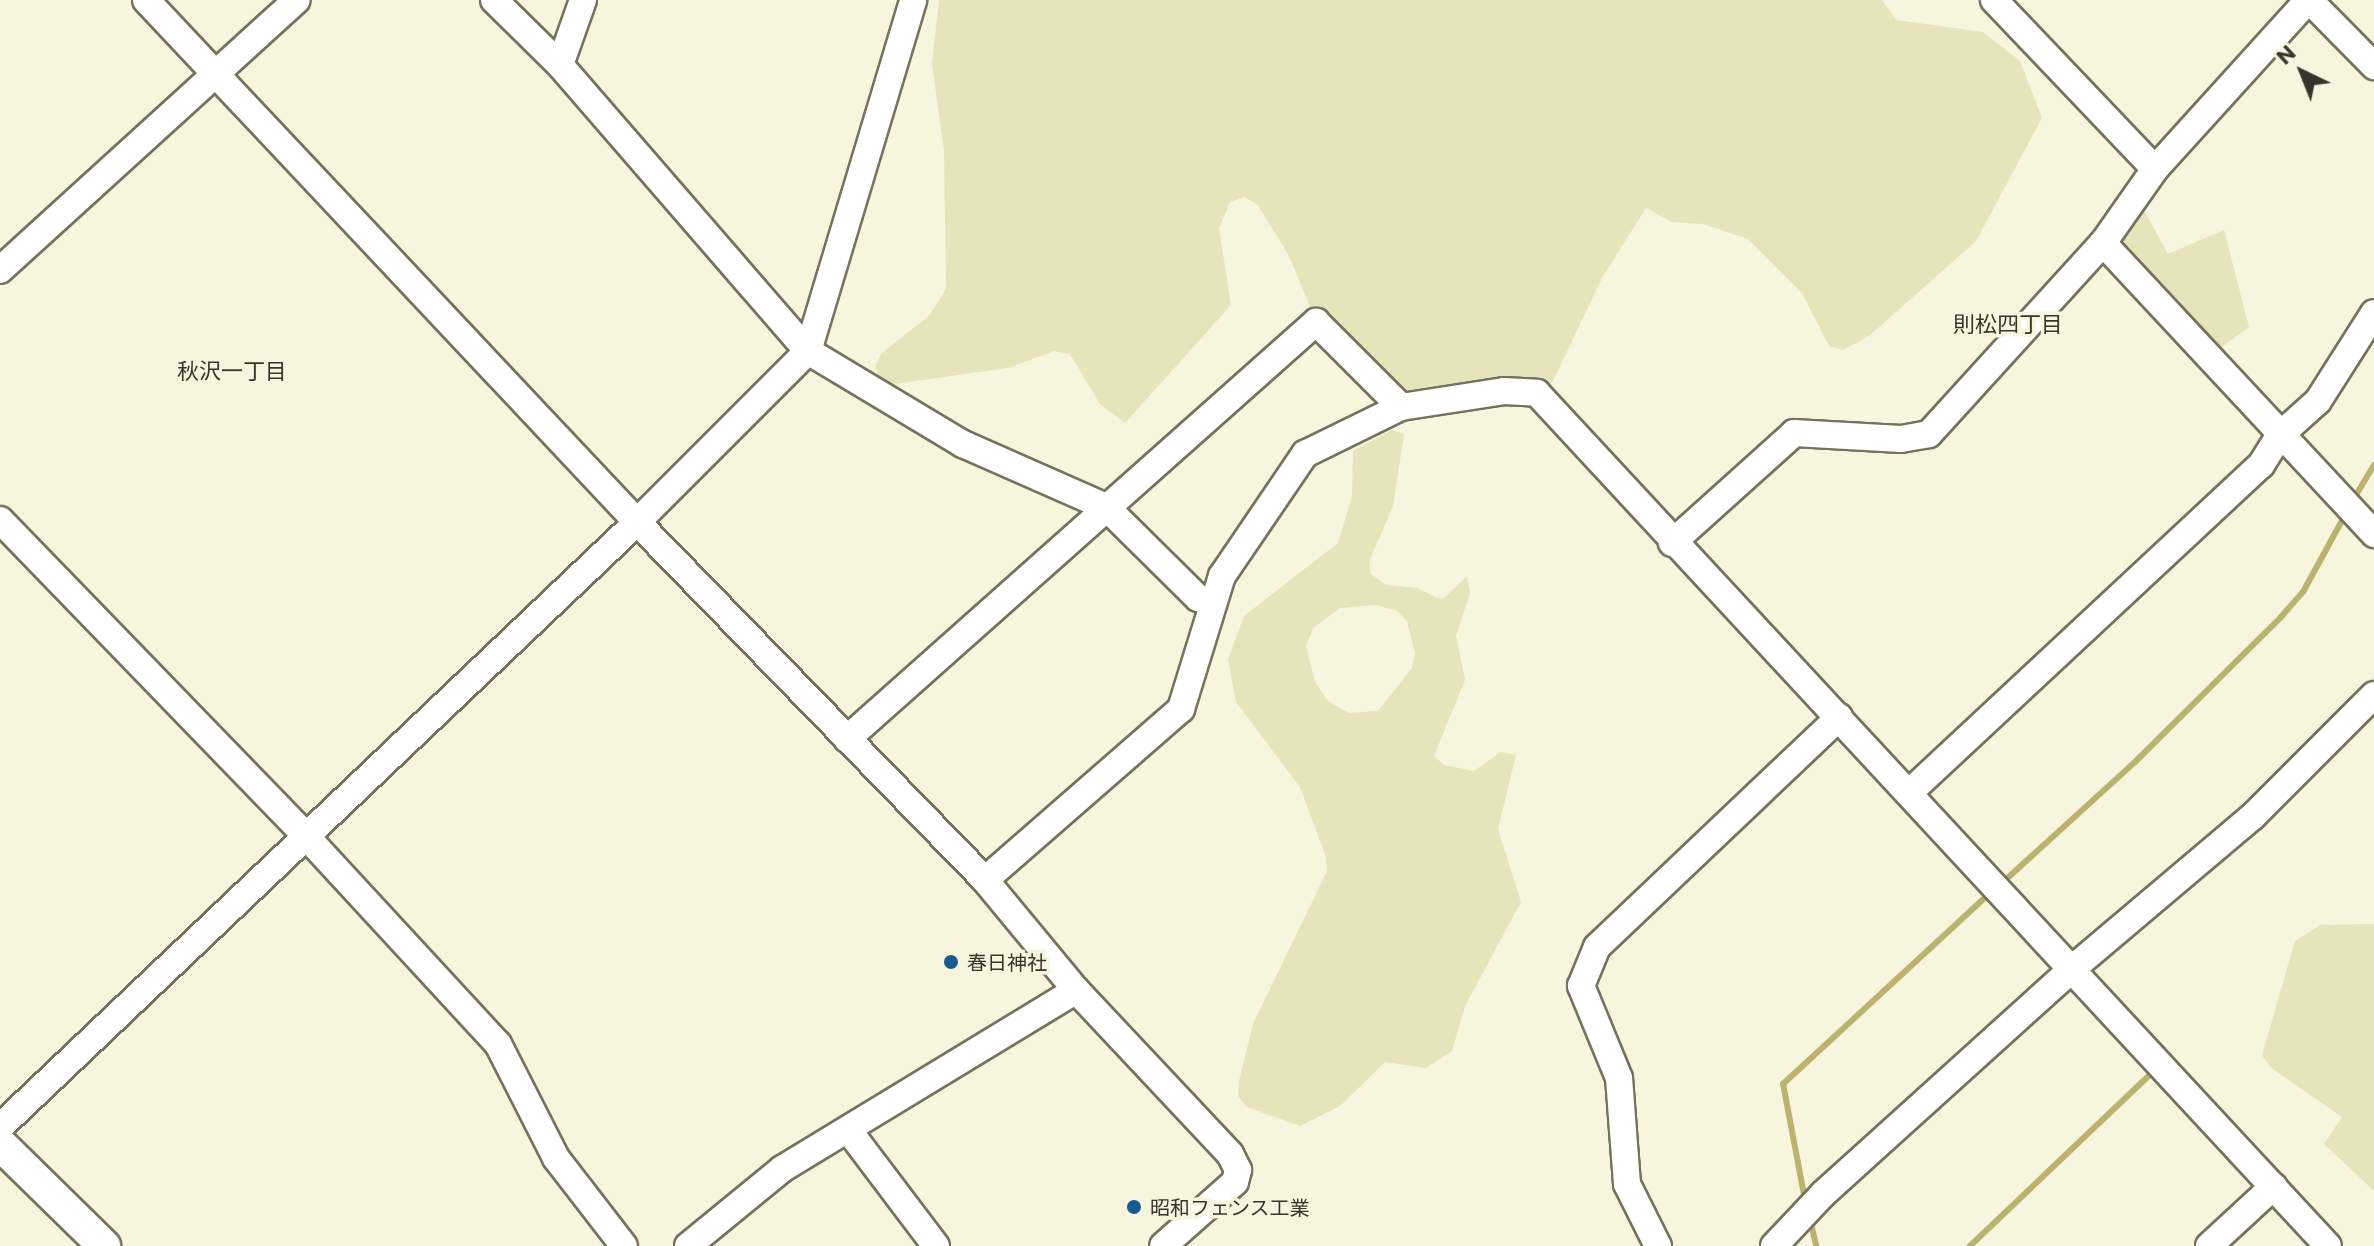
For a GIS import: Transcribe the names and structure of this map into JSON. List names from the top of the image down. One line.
{"districts":["則松四丁目","秋沢一丁目"],"places":["春日神社","昭和フェンス工業"],"north":"top left"}
